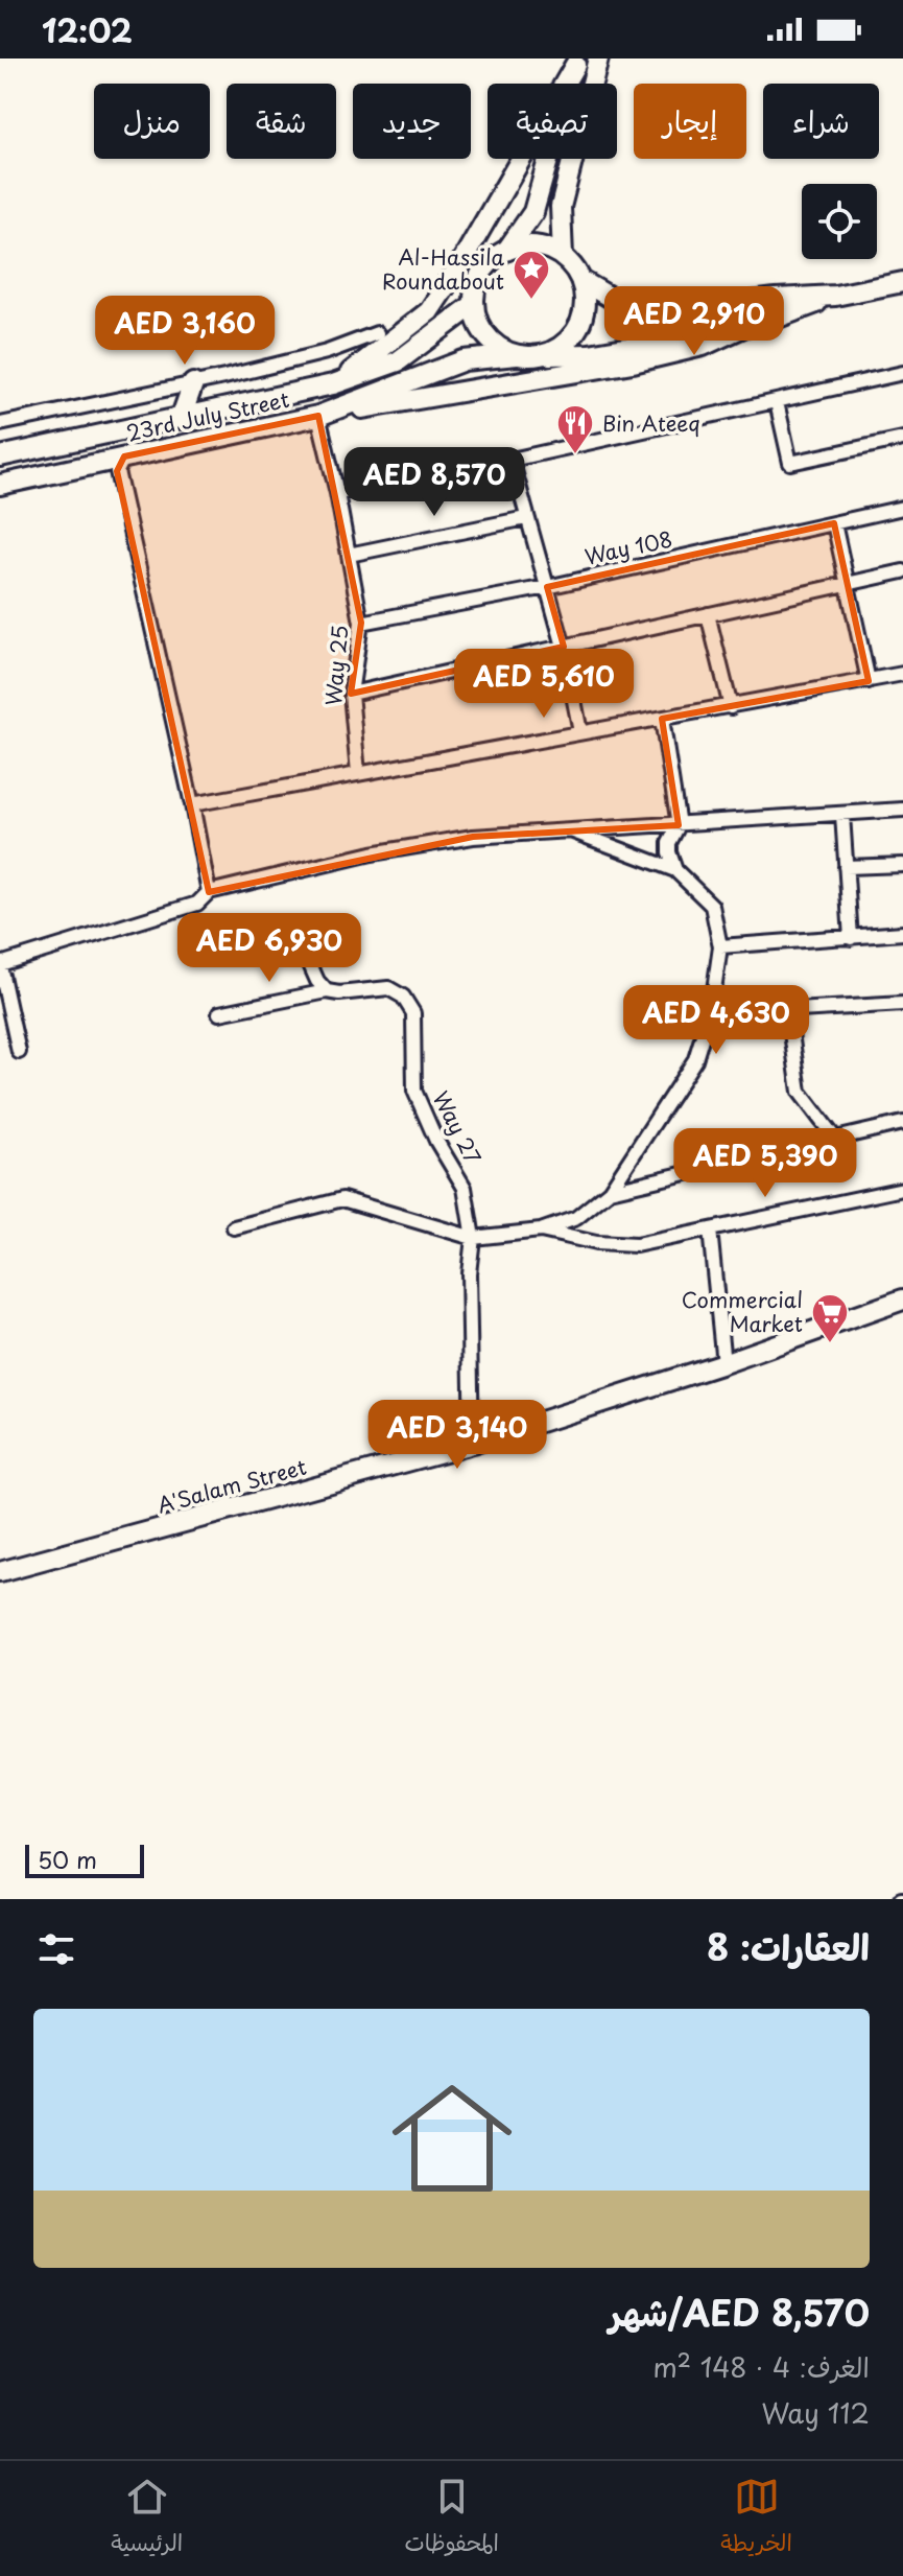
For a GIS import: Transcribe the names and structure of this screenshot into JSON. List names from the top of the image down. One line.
{"streets":{"main road":["23rd July Street","A'Salam Street"],"street":["Way 108","Way 25","Way 27"]},"crossings":[["23rd July Street","Way 25"],["Way 108","Way 25"],["Way 27","A'Salam Street"]],"places":{"place":["Al-Hassila Roundabout"],"restaurant":["Bin Ateeq"],"supermarket":["Commercial Market"]},"scale_bar":"50 m","page":{"status":"12:02","chip":["شراء","إيجار","تصفية","جديد","شقة","منزل"],"price":["AED 2,910","AED 3,160","AED 8,570","AED 5,610","AED 6,930","AED 4,630","AED 5,390","AED 3,140"],"scale":"50 m","heading":"العقارات: 8","list":[{"name":"AED 8,570/شهر","note":"الغرف: 4 · 148 m² · Way 112"}],"tabs":["الخريطة","المحفوظات","الرئيسية"]}}
